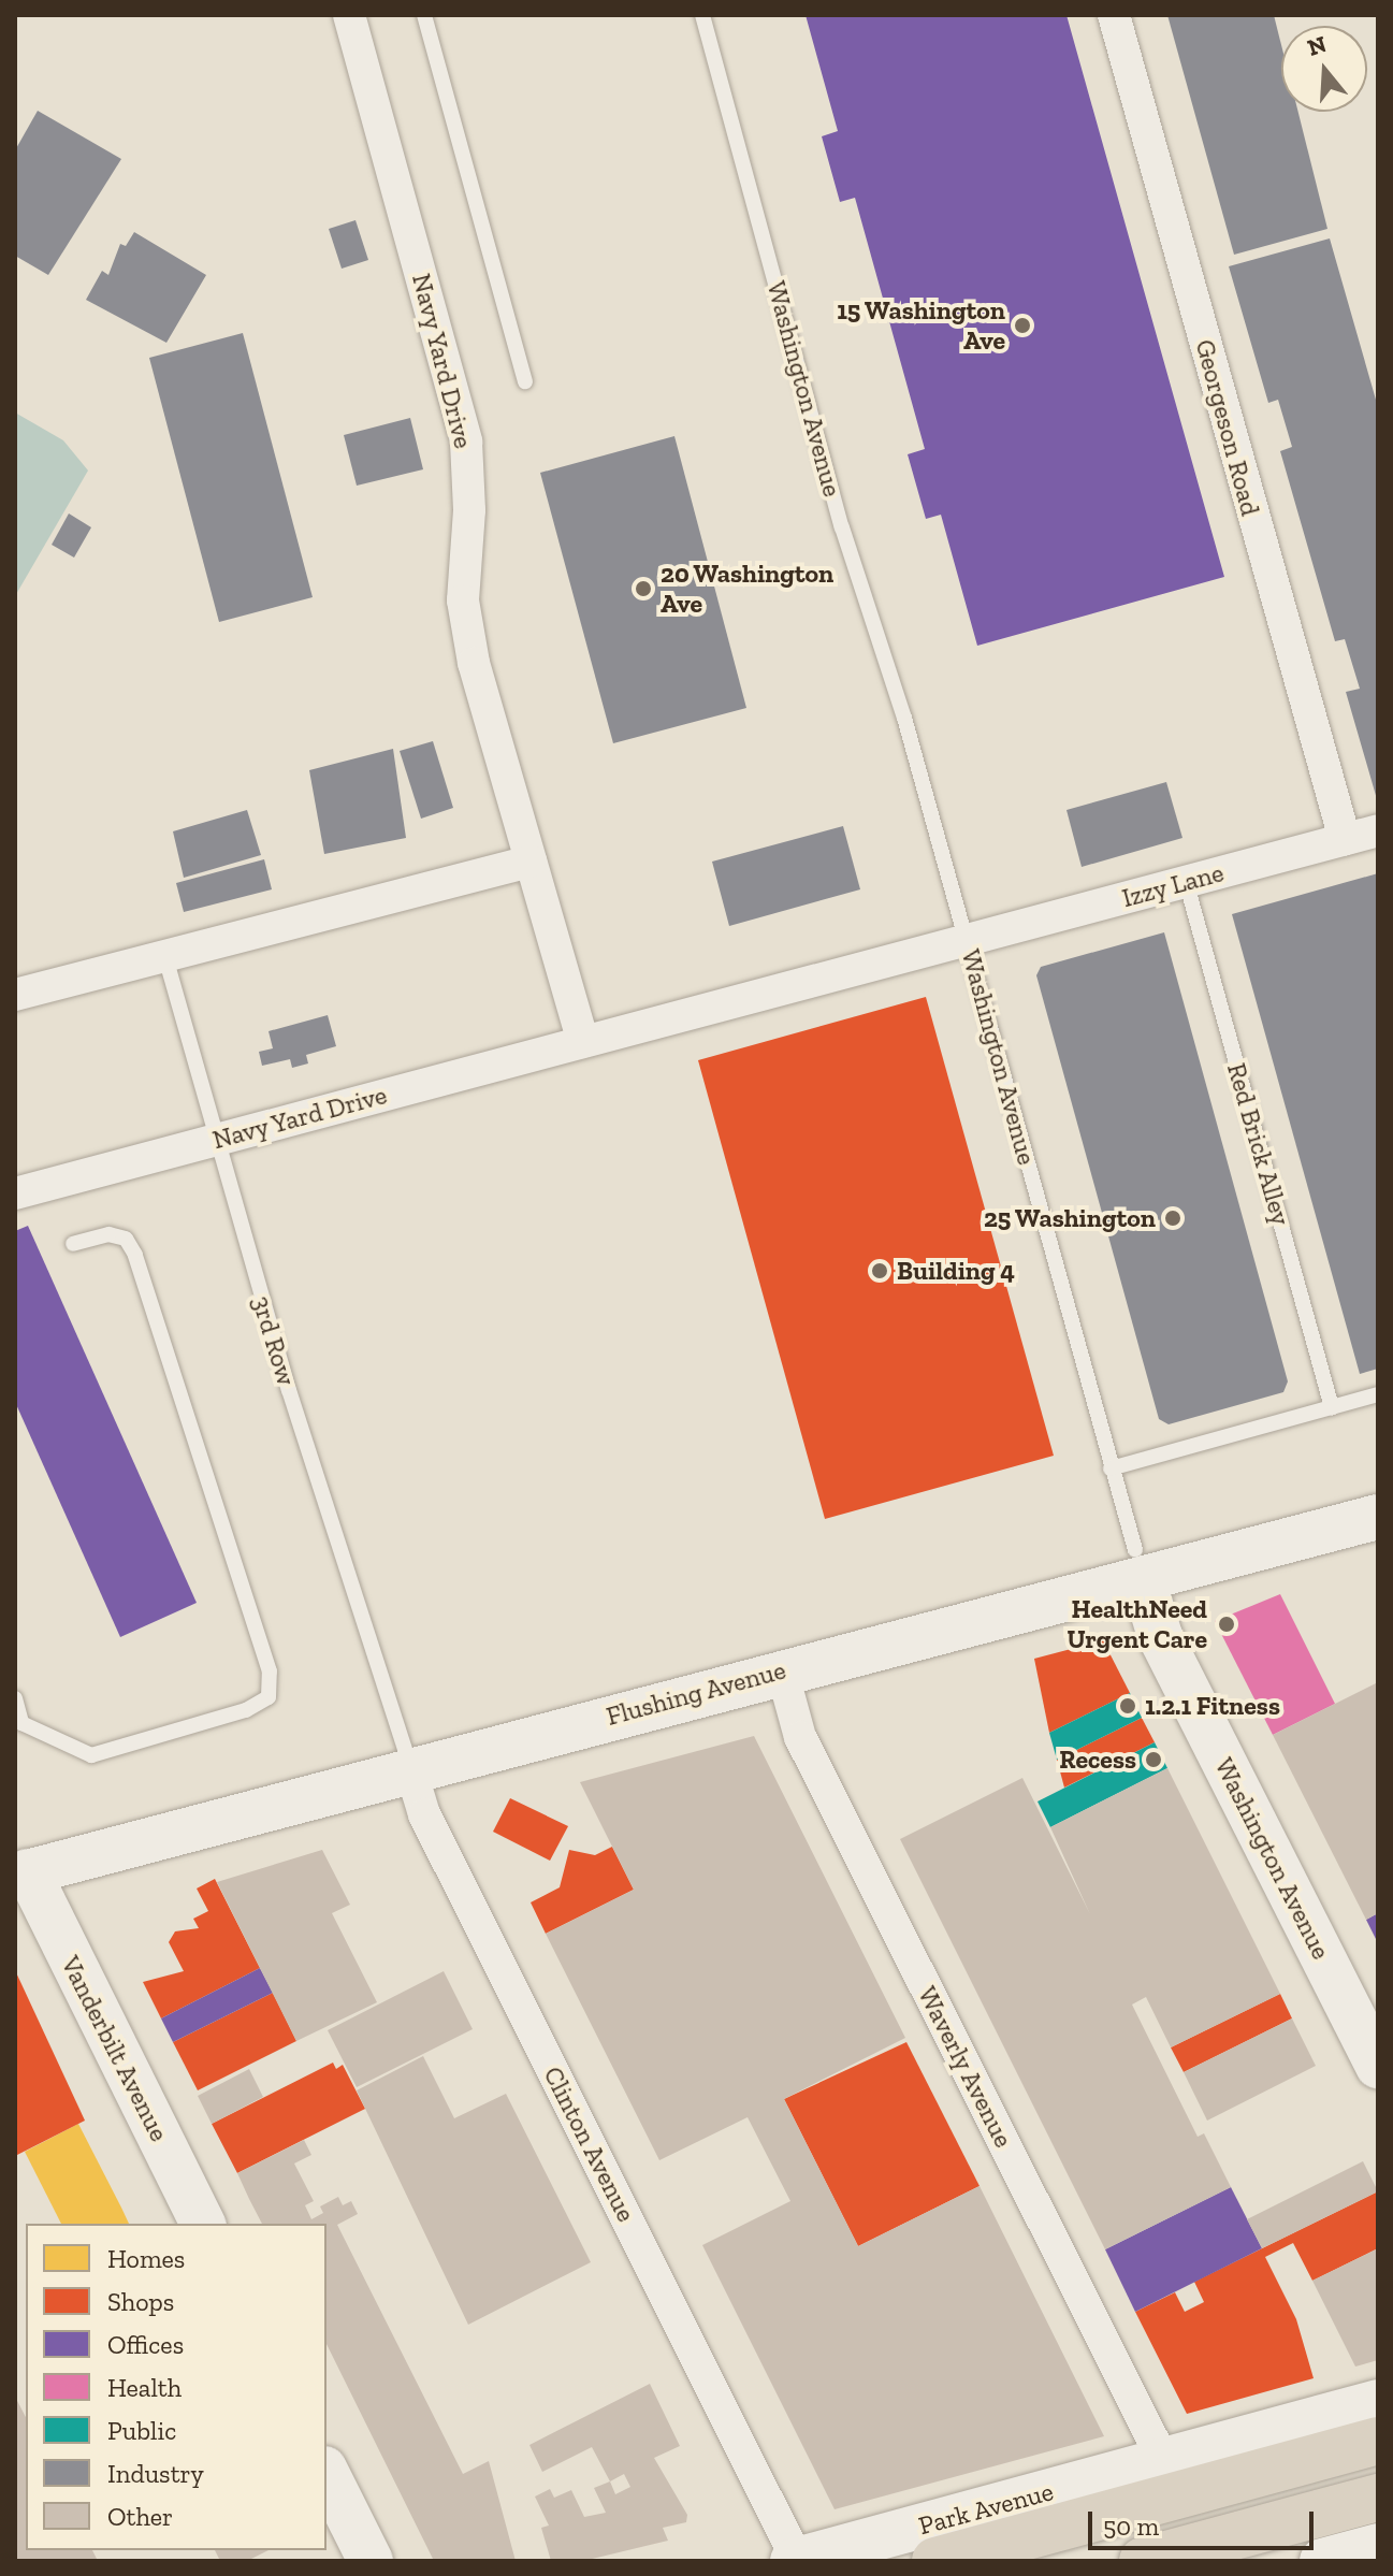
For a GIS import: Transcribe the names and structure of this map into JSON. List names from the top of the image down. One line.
{"streets":{"main road":["Washington Avenue","Flushing Avenue","Vanderbilt Avenue","Park Avenue"],"street":["Navy Yard Drive","Georgeson Road","Izzy Lane","Waverly Avenue","Clinton Avenue"],"lane":["Red Brick Alley","3rd Row"]},"crossings":[["Navy Yard Drive","Washington Avenue"],["Navy Yard Drive","Izzy Lane"],["Navy Yard Drive","3rd Row"],["Washington Avenue","Izzy Lane"],["Washington Avenue","Flushing Avenue"],["Georgeson Road","Izzy Lane"],["Izzy Lane","Red Brick Alley"],["3rd Row","Clinton Avenue"],["Flushing Avenue","Vanderbilt Avenue"],["Flushing Avenue","Waverly Avenue"],["Flushing Avenue","Clinton Avenue"],["Waverly Avenue","Park Avenue"],["Clinton Avenue","Park Avenue"]],"places":["15 Washington Ave","20 Washington Ave","25 Washington","Building 4","HealthNeed Urgent Care","1.2.1 Fitness","Recess"],"legend":["Homes","Shops","Offices","Health","Public","Industry","Other"],"scale_bar":"50 m","north":"top"}
